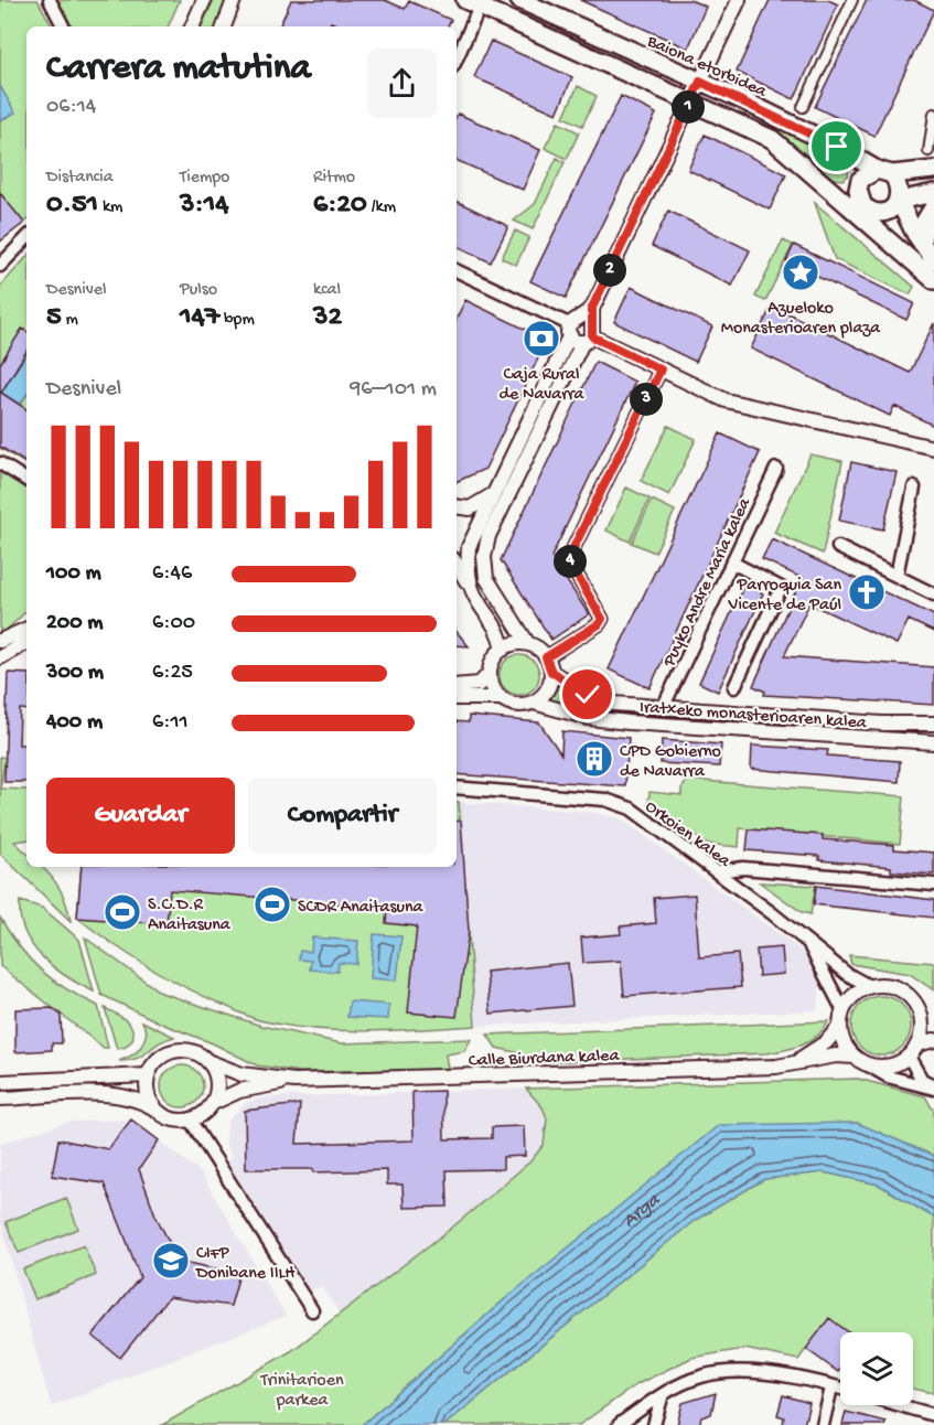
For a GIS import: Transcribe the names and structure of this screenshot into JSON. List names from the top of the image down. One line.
{"streets":{"main road":["Baiona etorbidea"],"street":["Puyko Andre Maria kalea","Iratxeko monasterioaren kalea","Orkoien kalea","Calle Biurdana kalea"]},"crossings":[["Puyko Andre Maria kalea","Iratxeko monasterioaren kalea"],["Orkoien kalea","Calle Biurdana kalea"]],"water":["Arga"],"parks":["Trinitarioen parkea"],"places":{"place":["Azueloko Monasterioaren plaza"],"bank":["Caja Rural de Navarra"],"church":["Parroquia San Vicente de Paúl"],"building":["CPD Gobierno de Navarra"],"sports":["SCDR Anaitasuna","S.C.D.R Anaitasuna"],"school or university":["CIFP Donibane IILH"]},"page":{"heading":["Carrera matutina","06:14"],"pins":["1","2","3","4"],"stats":[["Distancia","0.51 km"],["Tiempo","3:14"],["Ritmo","6:20 /km"],["Desnivel","5 m"],["Pulso","147 bpm"],["kcal","32"]],"chart":["Desnivel","96–101 m"],"list":[{"name":"100 m","note":"6:46"},{"name":"200 m","note":"6:00"},{"name":"300 m","note":"6:25"},{"name":"400 m","note":"6:11"}],"buttons":["Guardar","Compartir"]}}
